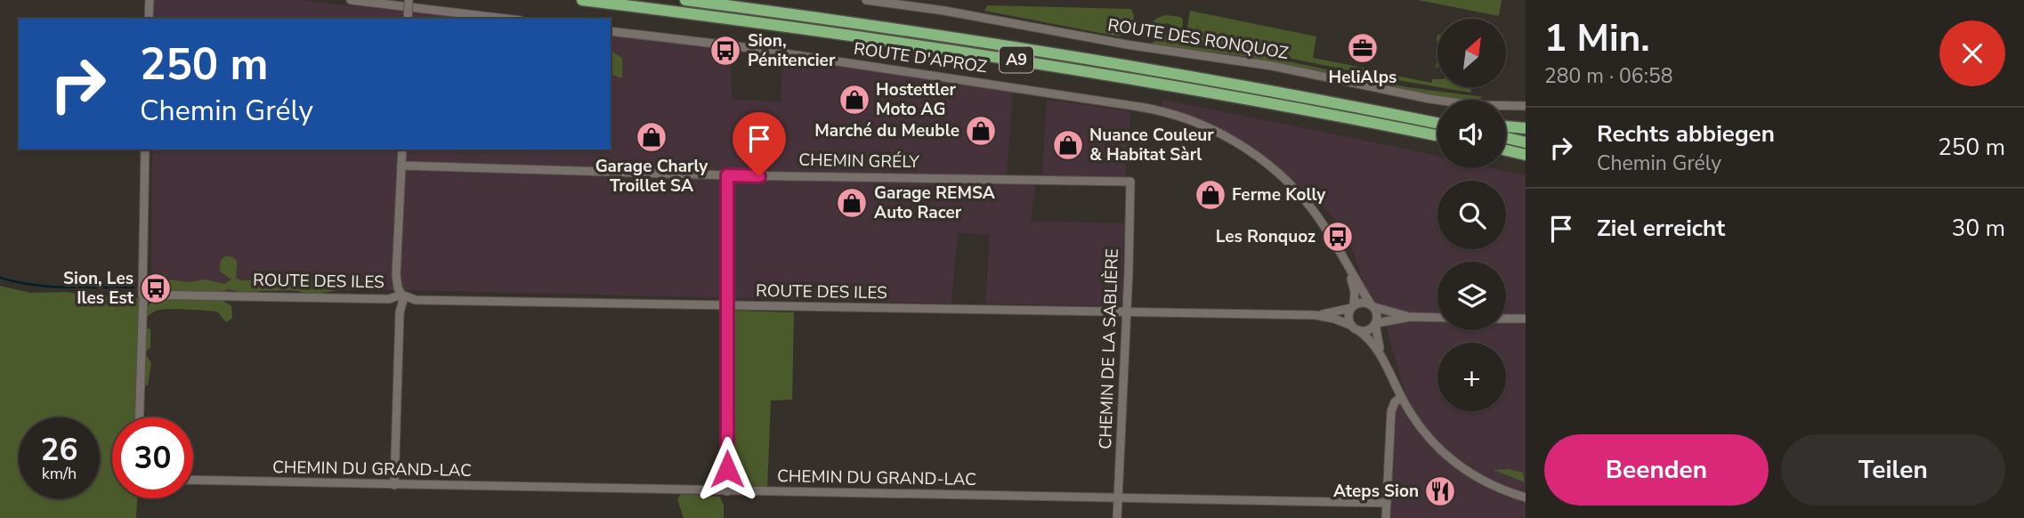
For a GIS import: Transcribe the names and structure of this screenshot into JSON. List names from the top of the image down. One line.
{"streets":{"highway":["A9"],"street":["ROUTE DES RONQUOZ","ROUTE D'APROZ","CHEMIN GRÉLY","ROUTE DES ILES","CHEMIN DE LA SABLIÈRE","CHEMIN DU GRAND-LAC"]},"crossings":[["ROUTE D'APROZ","ROUTE DES ILES"],["CHEMIN GRÉLY","CHEMIN DE LA SABLIÈRE"],["ROUTE DES ILES","CHEMIN DE LA SABLIÈRE"],["CHEMIN DE LA SABLIÈRE","CHEMIN DU GRAND-LAC"]],"places":{"office":["HeliAlps"],"bus stop":["Sion, Pénitencier","Les Ronquoz","Sion, Les Iles Est"],"shop":["Hostettler Moto AG","Marché du Meuble","Garage Charly Troillet SA","Nuance Couleur & Habitat Sàrl","Ferme Kolly","Garage REMSA Auto Racer"],"restaurant":["Ateps Sion"]},"north":"top right","page":{"heading":["1 Min.","280 m · 06:58"],"map_buttons":"+","turn":["250 m","Chemin Grély"],"list":[{"name":"Rechts abbiegen","note":"Chemin Grély","value":"250 m"},{"name":"Ziel erreicht","value":"30 m"}],"speed":"26 km/h","limit":"30","buttons":["Beenden","Teilen"]}}
